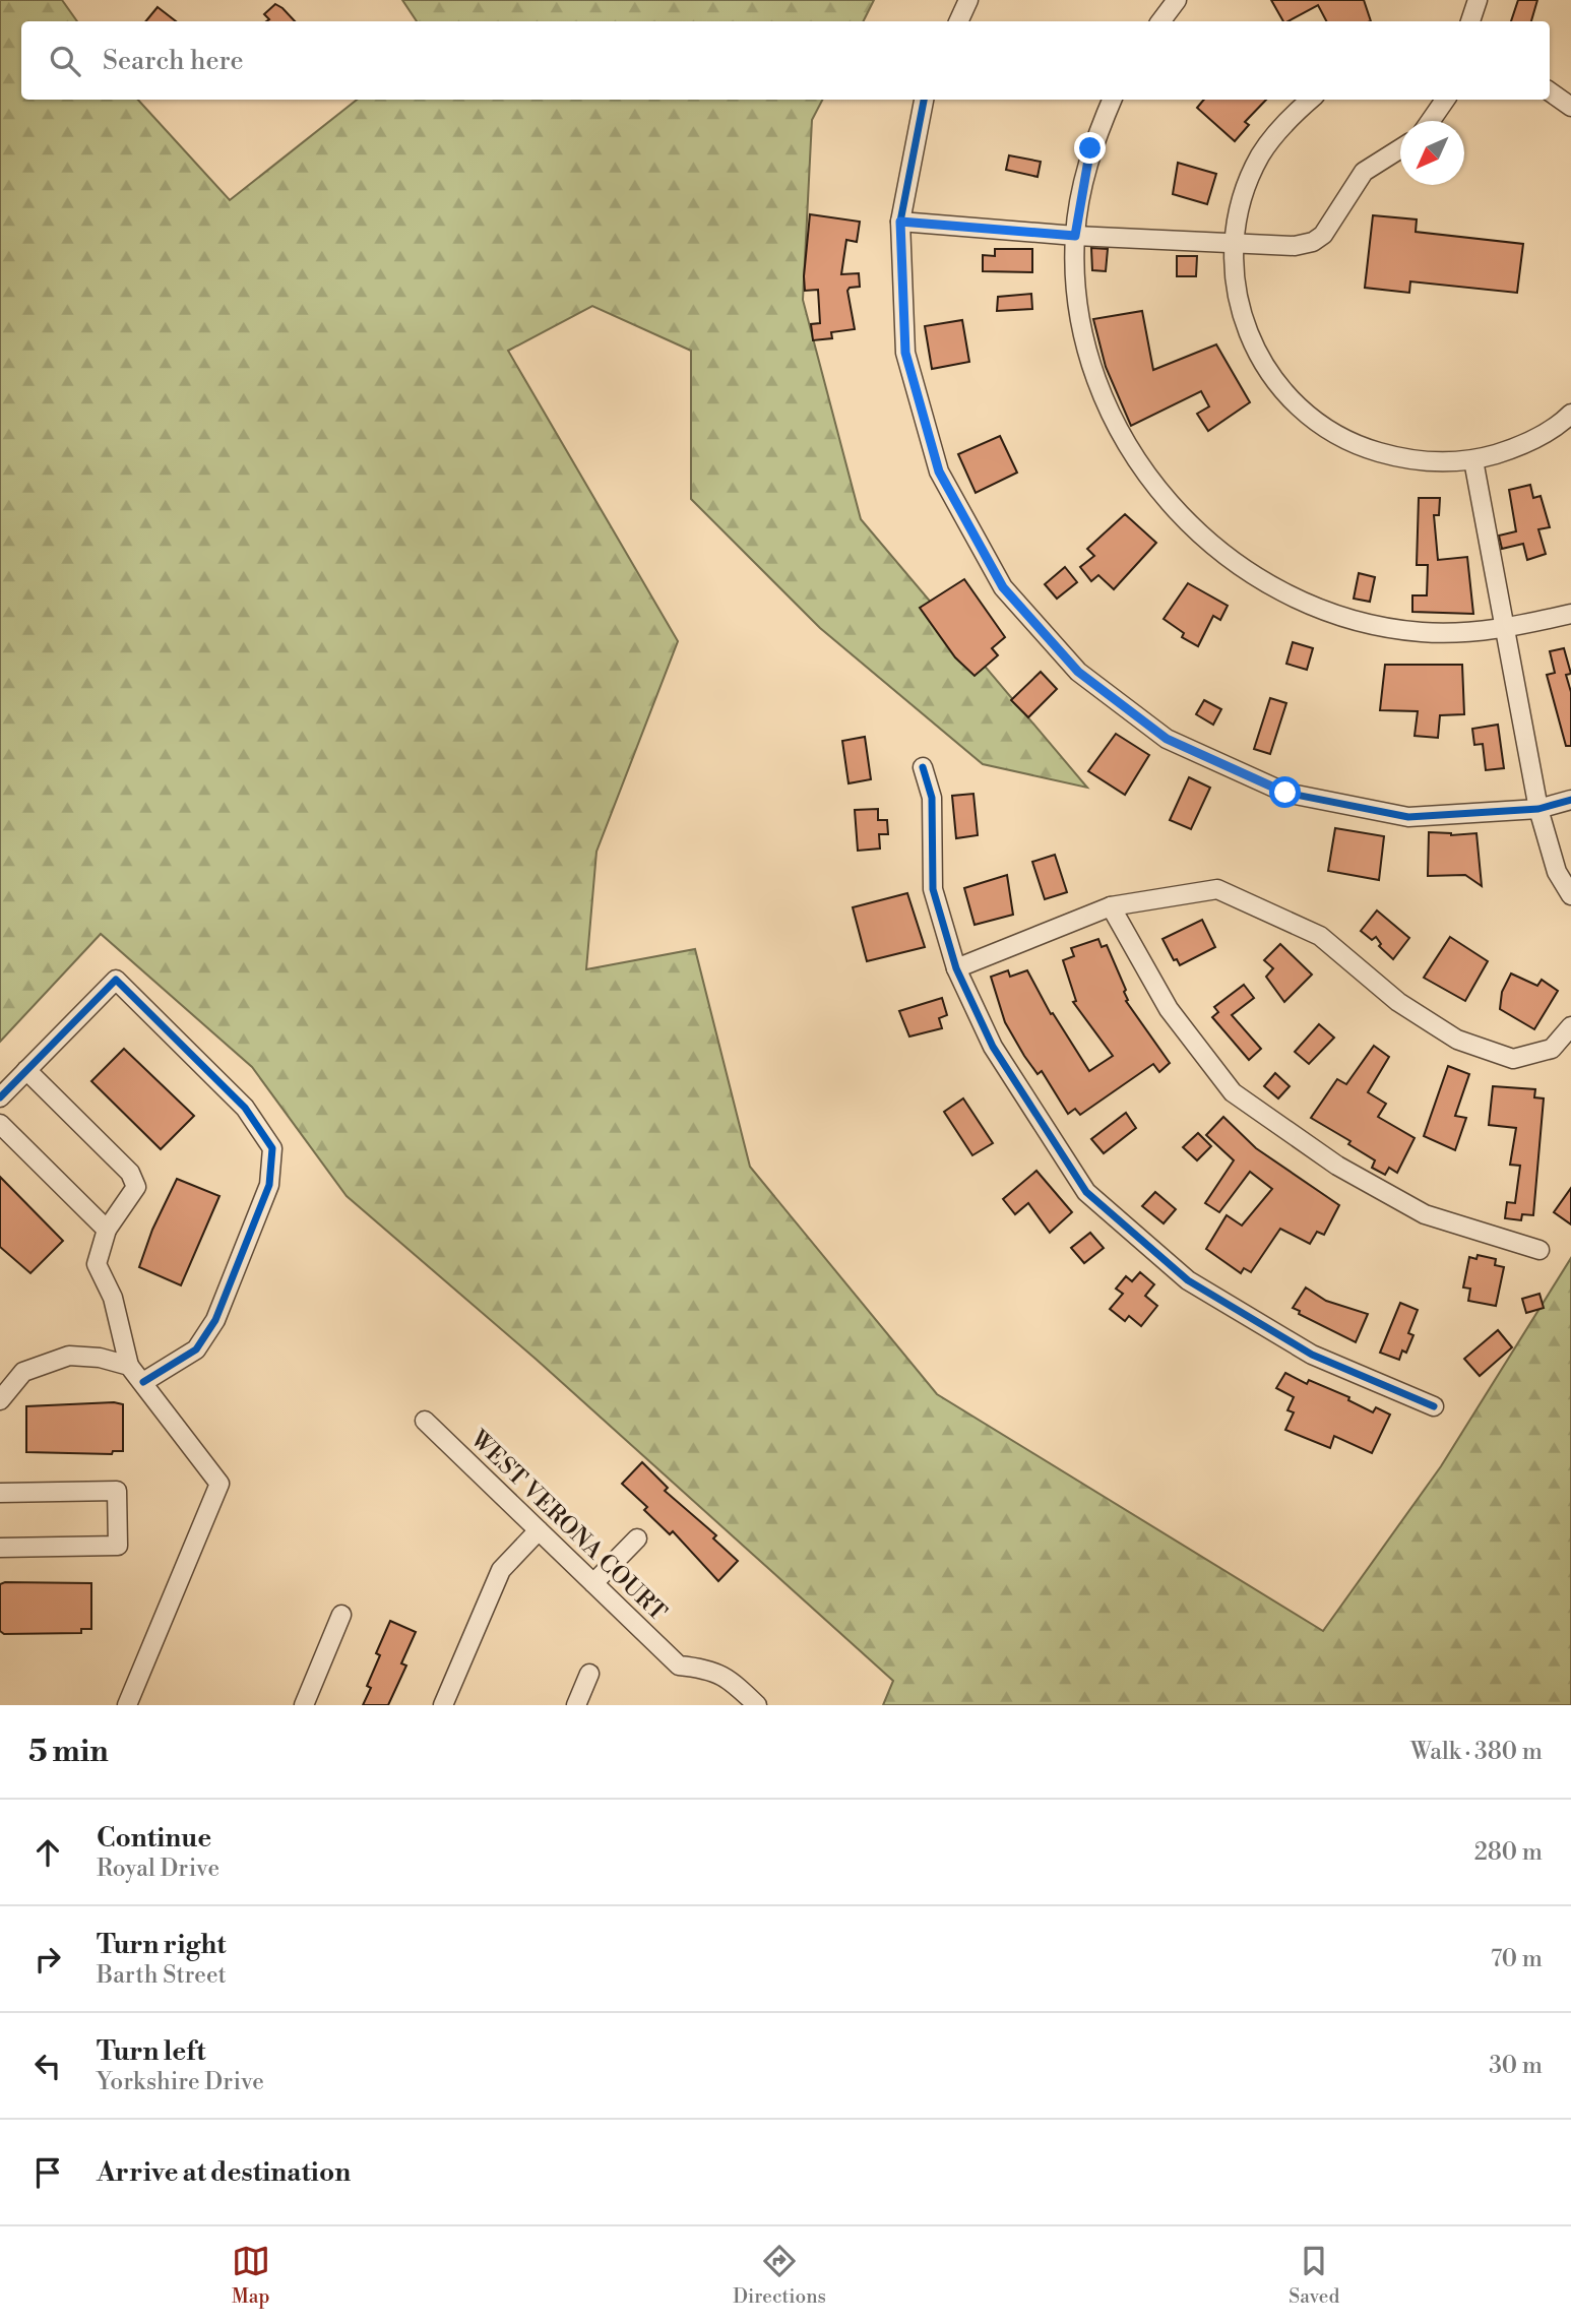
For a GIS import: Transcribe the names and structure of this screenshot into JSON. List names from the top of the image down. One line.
{"streets":{"street":["WEST VERONA COURT"]},"north":"bottom left","page":{"search":"Search here","heading":["5 min","Walk · 380 m"],"list":[["Continue","Royal Drive","280 m"],["Turn right","Barth Street","70 m"],["Turn left","Yorkshire Drive","30 m"],"Arrive at destination"],"nav":["Map","Directions","Saved"]}}
